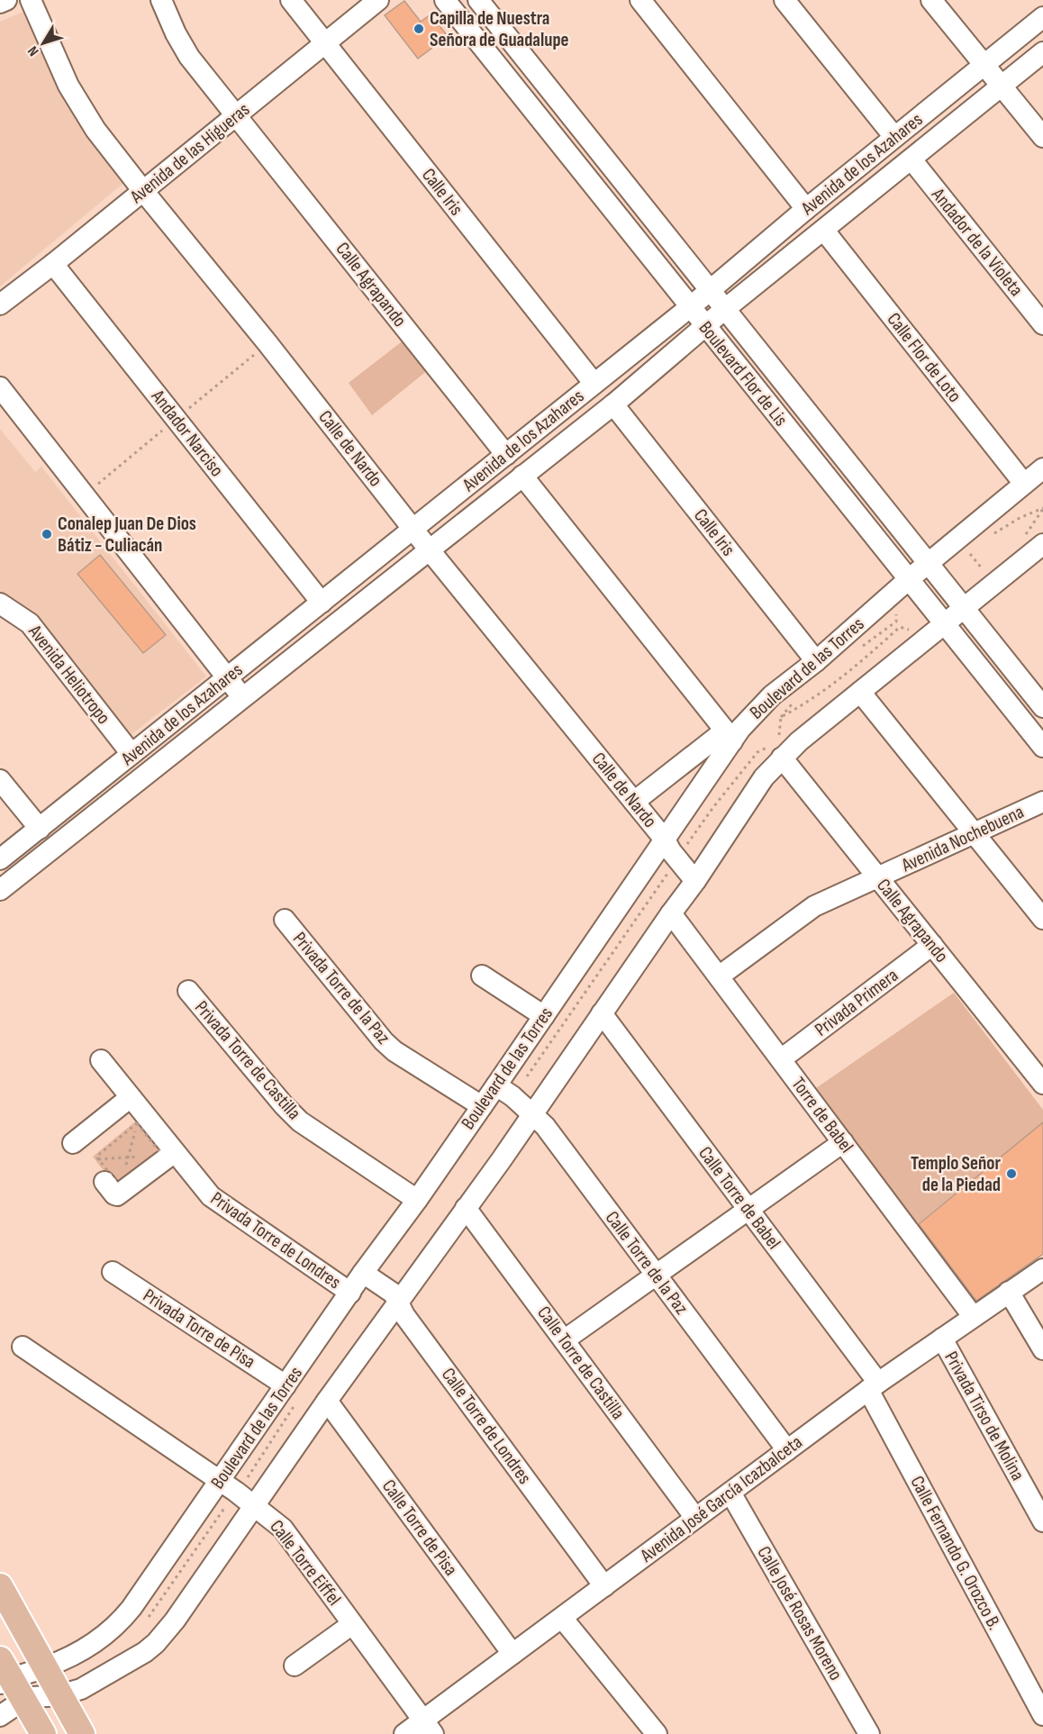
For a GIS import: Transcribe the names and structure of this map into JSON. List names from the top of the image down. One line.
{"streets":{"street":["Avenida de las Higueras","Avenida de los Azahares","Calle Iris","Andador de la Violeta","Calle Agrapando","Calle Flor de Loto","Boulevard Flor de Lis","Andador Narciso","Calle de Nardo","Boulevard de las Torres","Avenida Heliotropo","Avenida Nochebuena","Privada Torre de la Paz","Privada Primera","Privada Torre de Castilla","Torre de Babel","Calle Torre de Babel","Privada Torre de Londres","Calle Torre de la Paz","Privada Torre de Pisa","Calle Torre de Castilla","Privada Tirso de Molina","Calle Torre de Londres","Avenida José García Icazbalceta","Calle Torre de Pisa","Calle Fernando G. Orozco B.","Calle Torre Eiffel","Calle José Rosas Moreno"]},"crossings":[["Avenida de las Higueras","Calle Iris"],["Avenida de las Higueras","Calle Agrapando"],["Avenida de las Higueras","Andador Narciso"],["Avenida de las Higueras","Calle de Nardo"],["Avenida de los Azahares","Calle Iris"],["Avenida de los Azahares","Andador de la Violeta"],["Avenida de los Azahares","Calle Agrapando"],["Avenida de los Azahares","Calle Flor de Loto"],["Avenida de los Azahares","Boulevard Flor de Lis"],["Avenida de los Azahares","Andador Narciso"],["Avenida de los Azahares","Calle de Nardo"],["Avenida de los Azahares","Avenida Heliotropo"],["Calle Iris","Boulevard de las Torres"],["Calle Agrapando","Avenida Nochebuena"],["Calle Agrapando","Privada Primera"],["Calle Flor de Loto","Boulevard de las Torres"],["Boulevard Flor de Lis","Boulevard de las Torres"],["Calle de Nardo","Boulevard de las Torres"],["Boulevard de las Torres","Privada Torre de la Paz"],["Boulevard de las Torres","Privada Torre de Castilla"],["Boulevard de las Torres","Privada Torre de Londres"],["Boulevard de las Torres","Calle Torre de la Paz"],["Boulevard de las Torres","Privada Torre de Pisa"],["Boulevard de las Torres","Calle Torre de Londres"],["Boulevard de las Torres","Calle Torre Eiffel"],["Avenida Nochebuena","Torre de Babel"],["Privada Primera","Torre de Babel"],["Torre de Babel","Avenida José García Icazbalceta"],["Calle Torre de Babel","Avenida José García Icazbalceta"],["Calle Torre de Babel","Calle Fernando G. Orozco B."],["Calle Torre de la Paz","Avenida José García Icazbalceta"],["Calle Torre de Castilla","Avenida José García Icazbalceta"],["Privada Tirso de Molina","Avenida José García Icazbalceta"],["Calle Torre de Londres","Avenida José García Icazbalceta"],["Avenida José García Icazbalceta","Calle Torre de Pisa"],["Avenida José García Icazbalceta","Calle Fernando G. Orozco B."],["Avenida José García Icazbalceta","Calle Torre Eiffel"],["Avenida José García Icazbalceta","Calle José Rosas Moreno"]],"places":["Capilla de Nuestra Señora de Guadalupe","Conalep Juan De Dios Bátiz - Culiacán","Templo Señor de la Piedad"],"north":"bottom left"}
